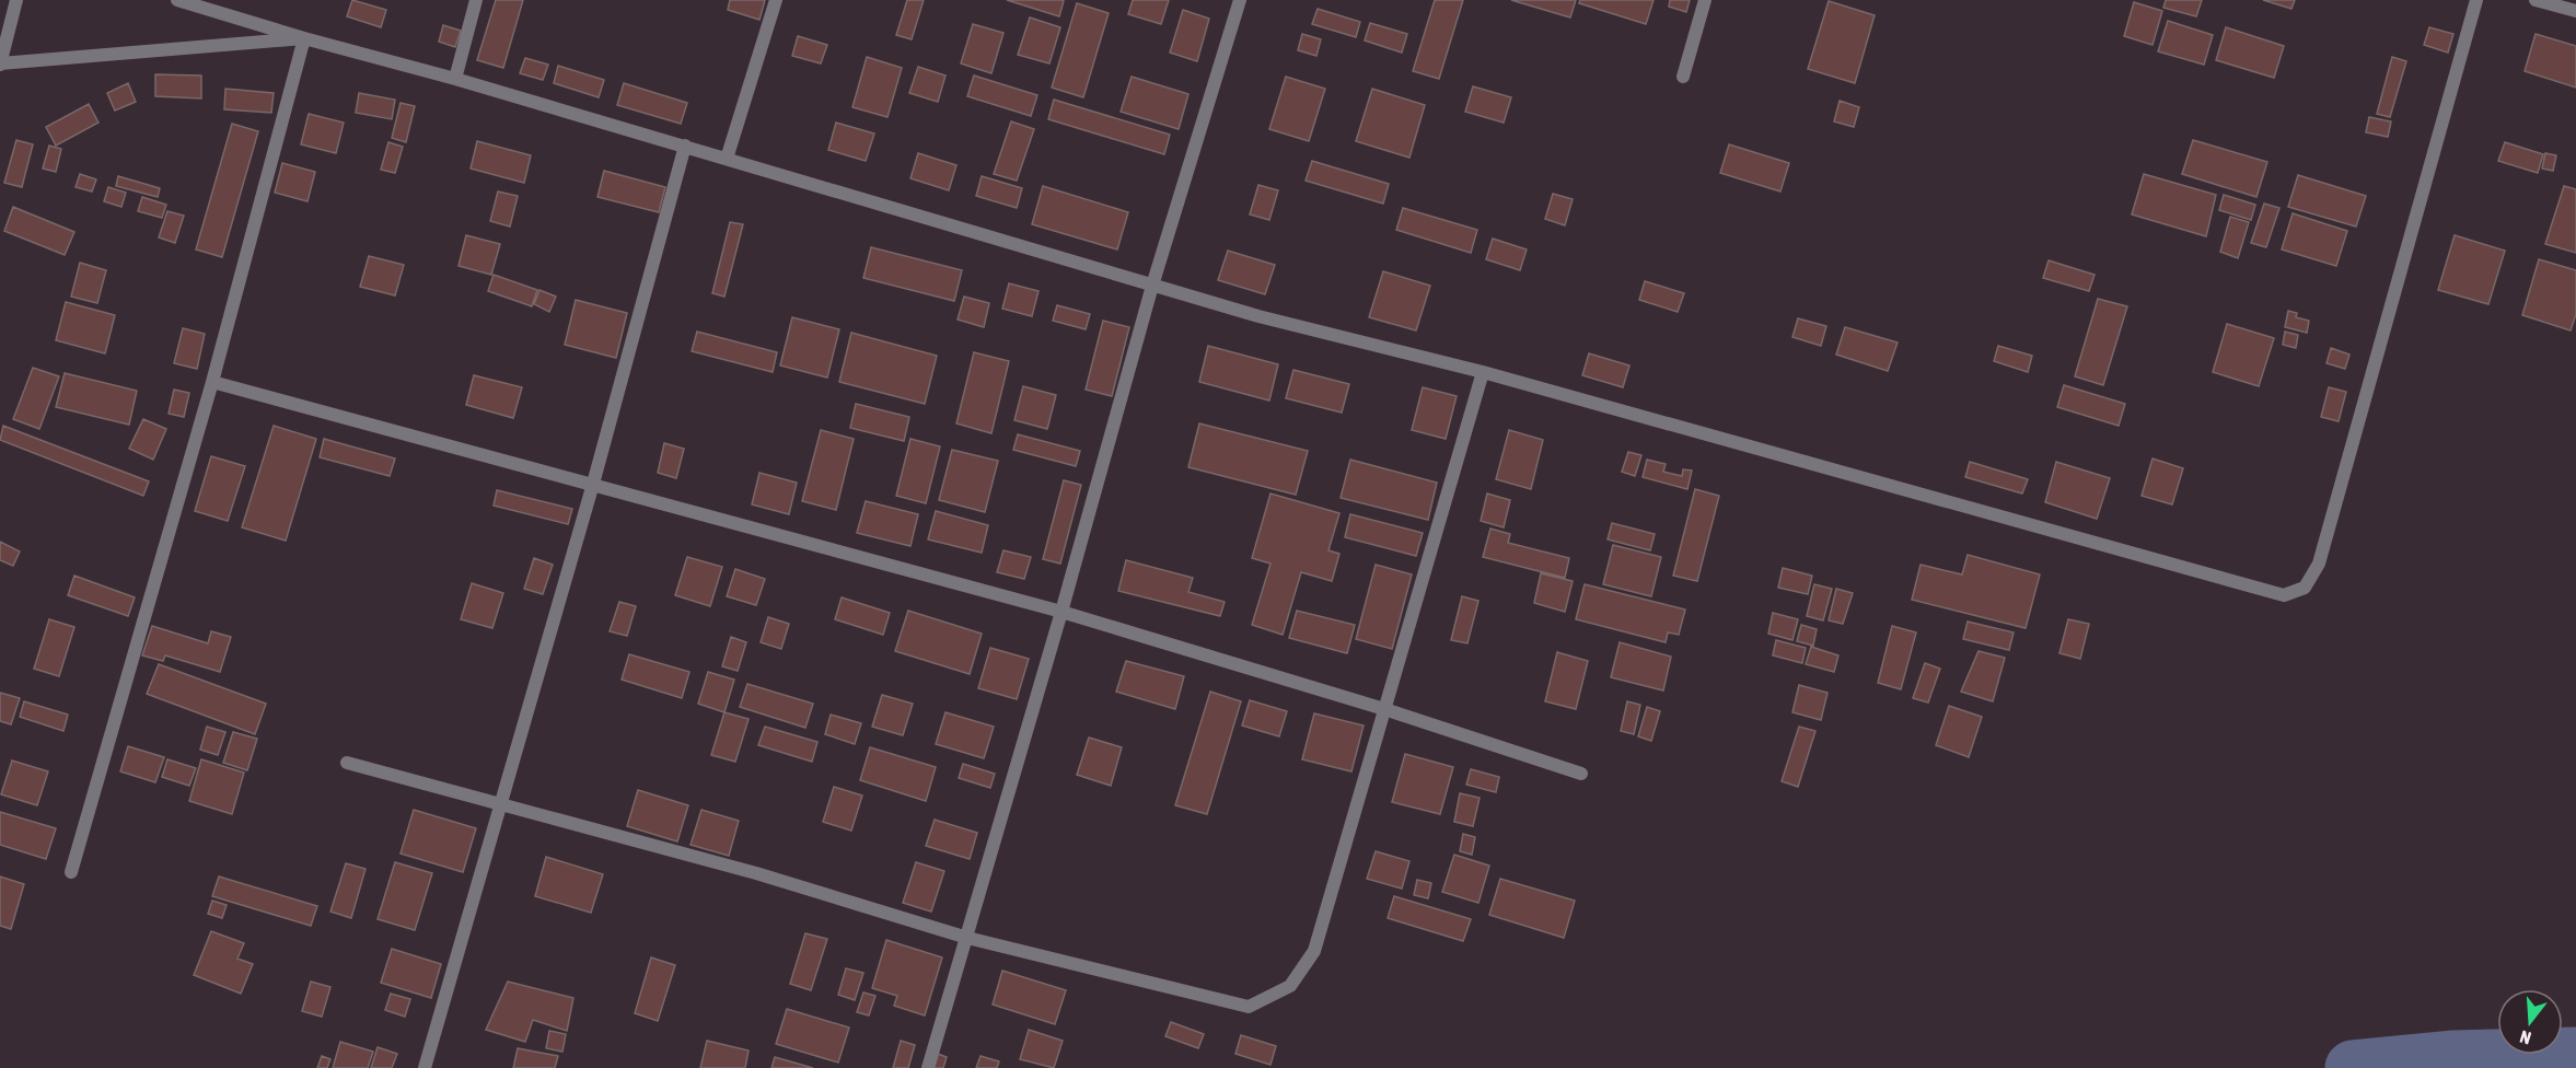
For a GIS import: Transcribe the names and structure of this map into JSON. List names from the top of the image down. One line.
{"north":"bottom"}
